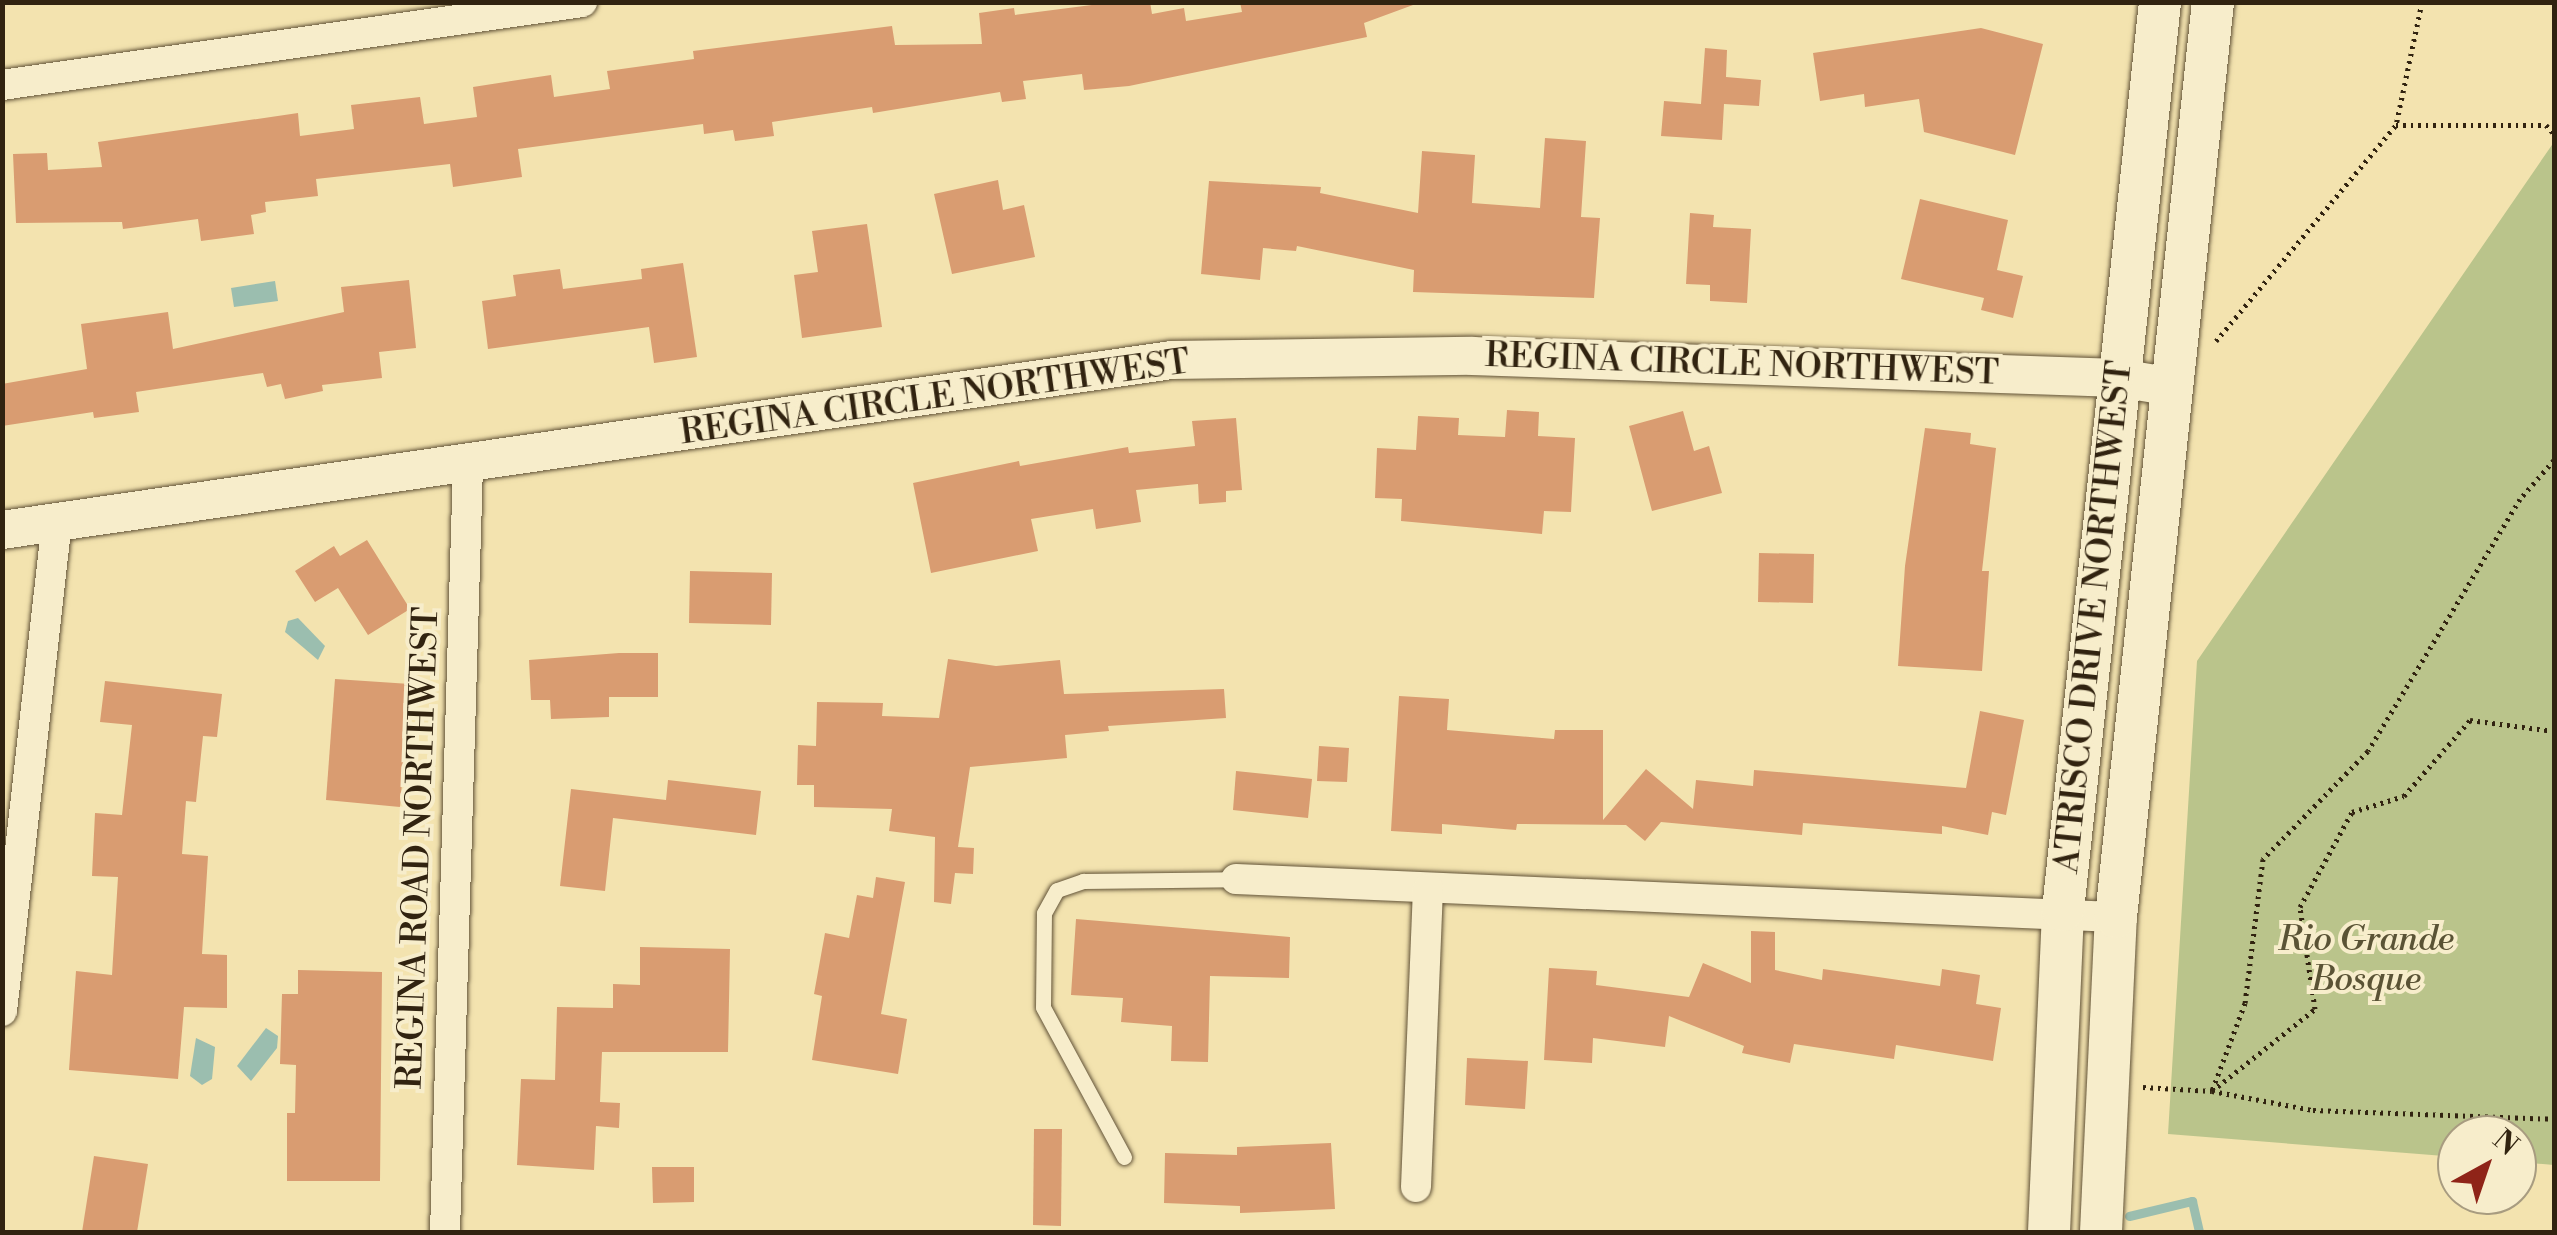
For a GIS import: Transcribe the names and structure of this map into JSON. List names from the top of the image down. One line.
{"streets":{"main road":["ATRISCO DRIVE NORTHWEST"],"street":["REGINA CIRCLE NORTHWEST","REGINA ROAD NORTHWEST"]},"crossings":[["REGINA CIRCLE NORTHWEST","ATRISCO DRIVE NORTHWEST"],["REGINA CIRCLE NORTHWEST","REGINA ROAD NORTHWEST"]],"parks":["Rio Grande Bosque"],"north":"top right"}
